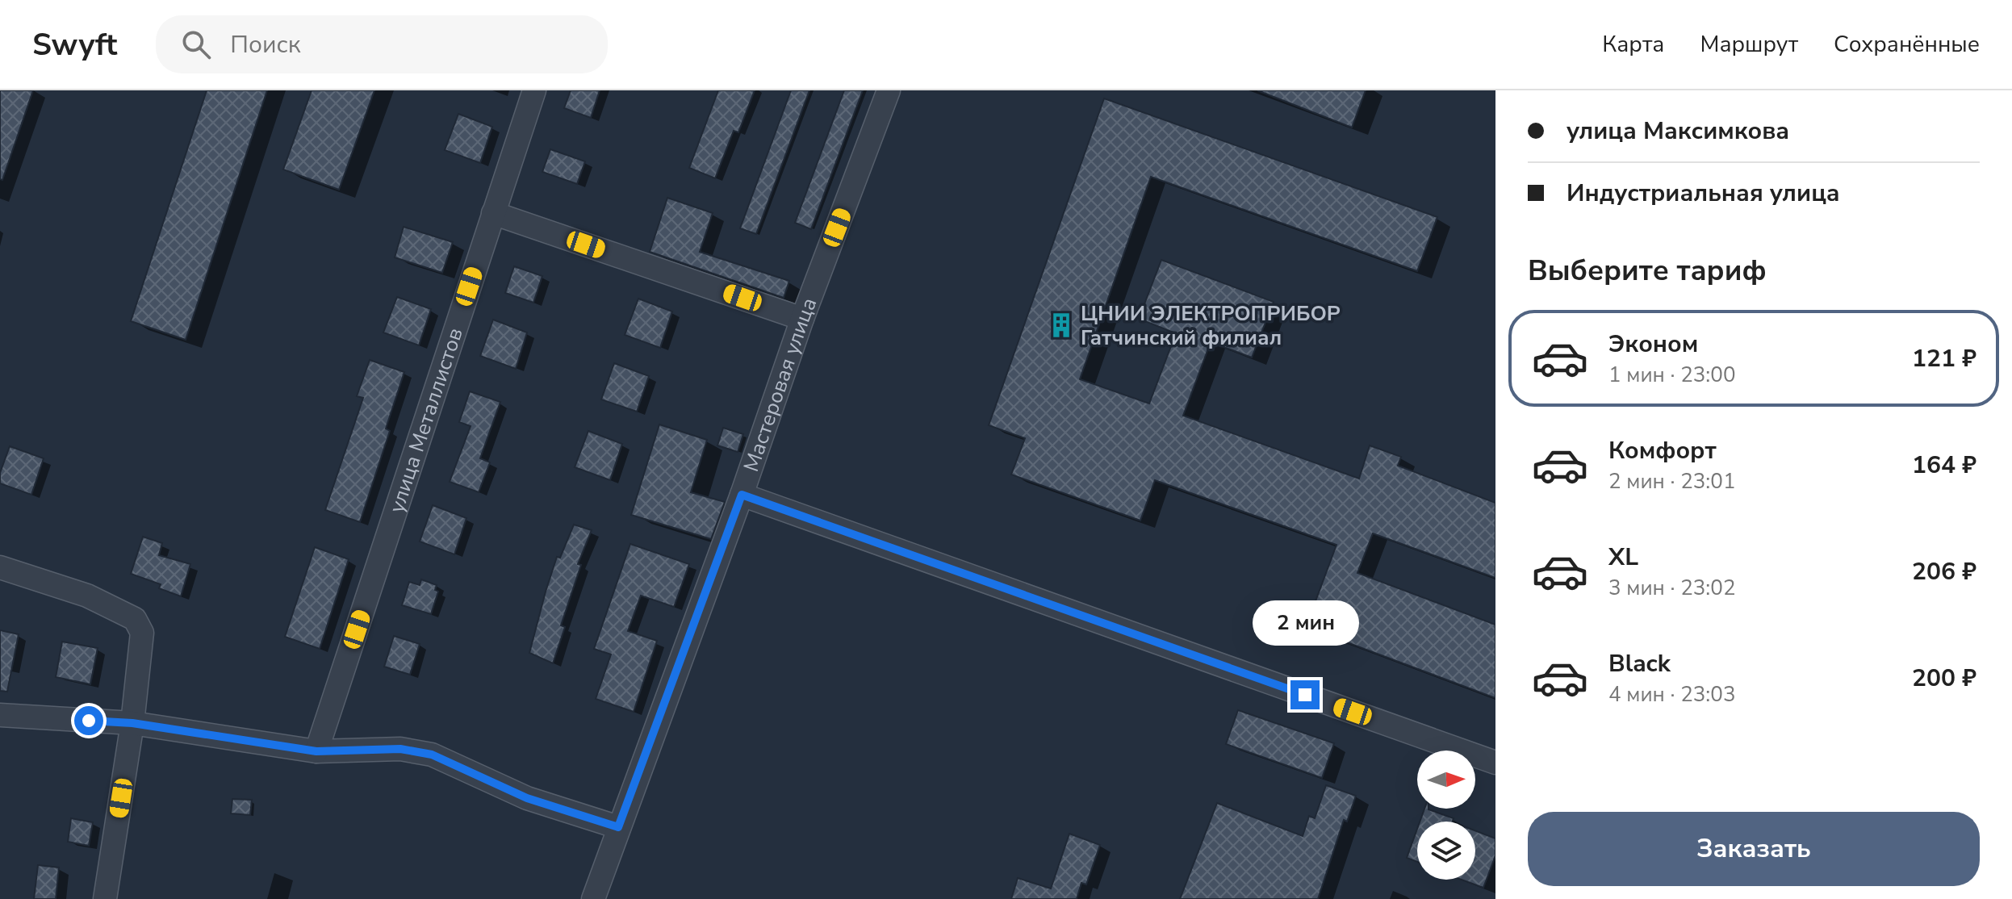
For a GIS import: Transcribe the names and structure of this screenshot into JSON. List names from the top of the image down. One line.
{"streets":{"street":["Мастеровая улица","улица Металлистов"]},"places":{"building":["ЦНИИ ЭЛЕКТРОПРИБОР Гатчинский филиал"]},"north":"right","page":{"header":"Swyft","search":"Поиск","nav":["Карта","Маршрут","Сохранённые"],"banner":["улица Максимкова","Индустриальная улица"],"heading":"Выберите тариф","list":[{"name":"Эконом","note":"1 мин · 23:00","value":"121 ₽"},{"name":"Комфорт","note":"2 мин · 23:01","value":"164 ₽"},{"name":"XL","note":"3 мин · 23:02","value":"206 ₽"},{"name":"Black","note":"4 мин · 23:03","value":"200 ₽"}],"bubble":"2 мин","buttons":"Заказать"}}
